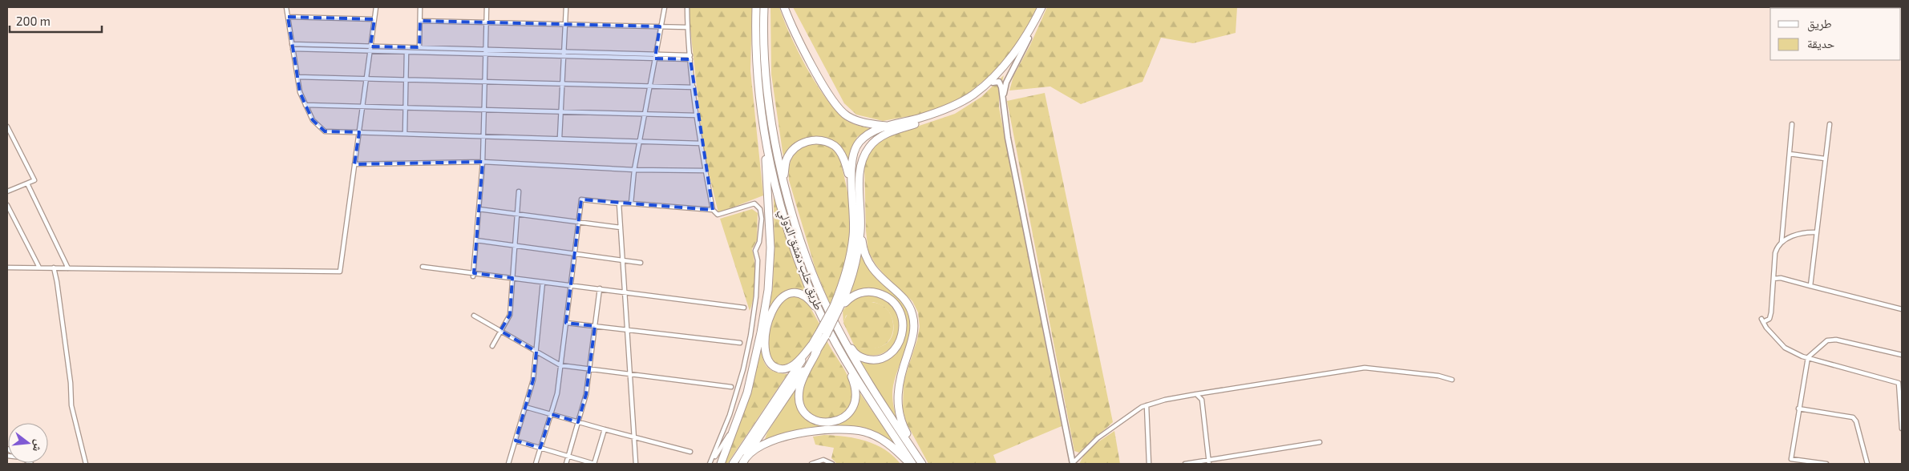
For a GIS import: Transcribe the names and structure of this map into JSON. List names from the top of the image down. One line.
{"streets":{"highway":["طريق حلب دمشق الدولي"]},"legend":["طريق","حديقة"],"scale_bar":"200 m","north":"right"}
